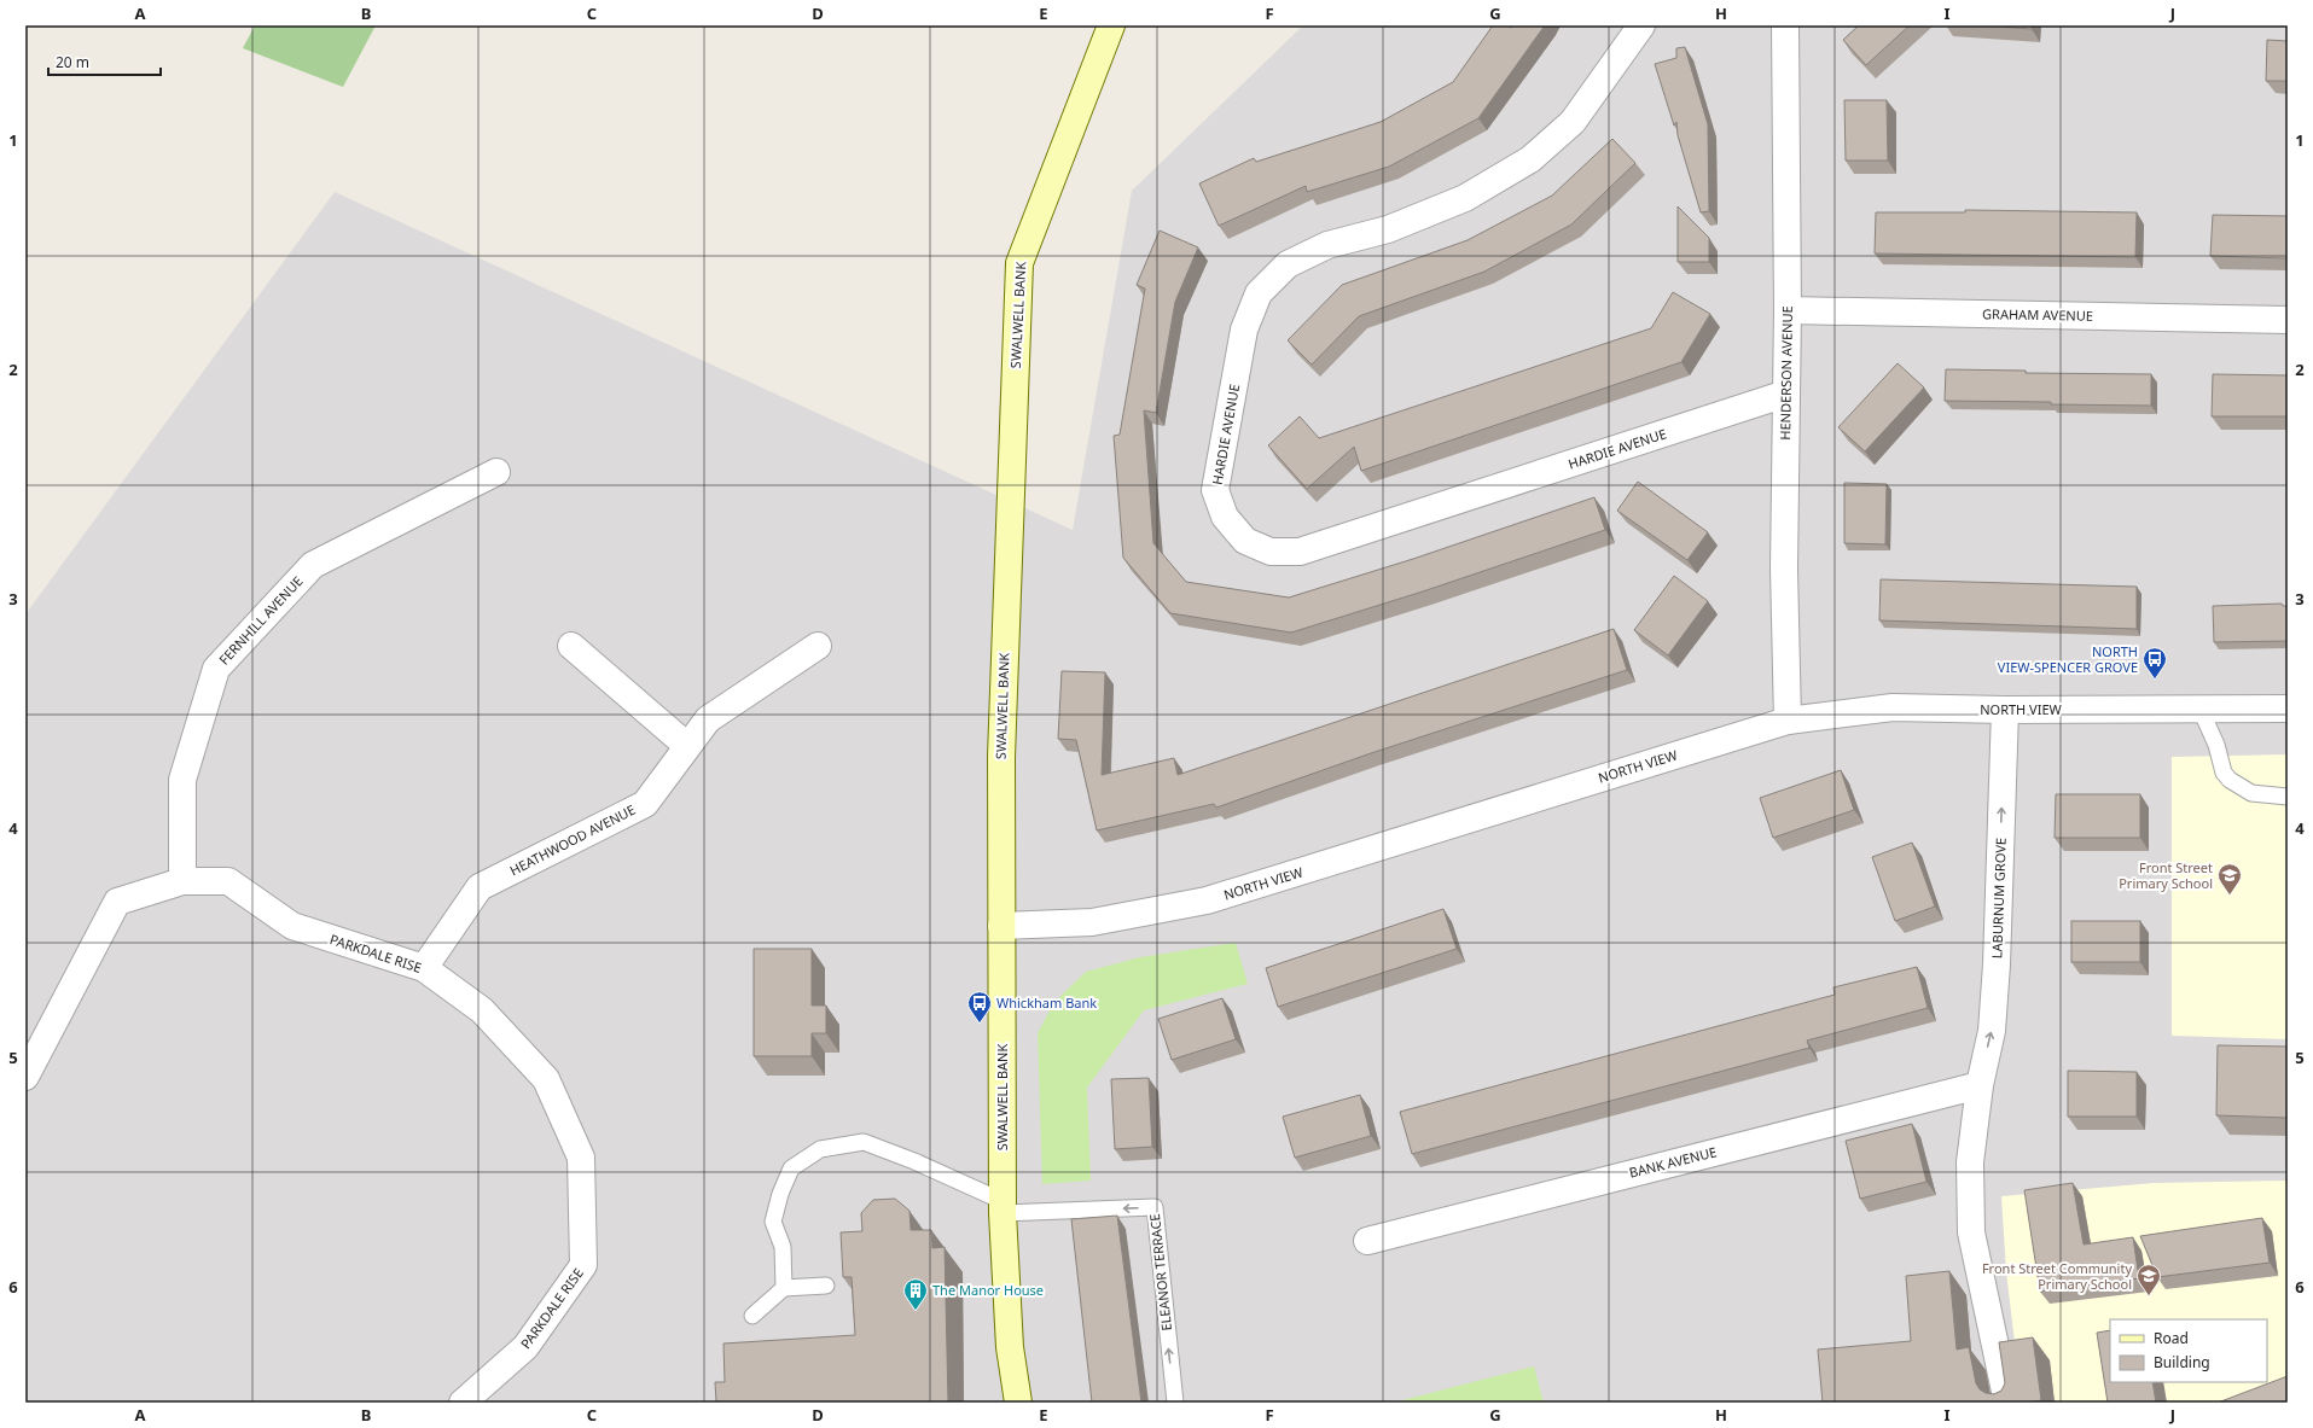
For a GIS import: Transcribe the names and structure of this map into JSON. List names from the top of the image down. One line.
{"streets":{"main road":["SWALWELL BANK"],"street":["GRAHAM AVENUE","HENDERSON AVENUE","HARDIE AVENUE","FERNHILL AVENUE","NORTH VIEW","HEATHWOOD AVENUE","LABURNUM GROVE","PARKDALE RISE","BANK AVENUE"],"lane":["ELEANOR TERRACE"]},"crossings":[["SWALWELL BANK","NORTH VIEW"],["SWALWELL BANK","ELEANOR TERRACE"],["GRAHAM AVENUE","HENDERSON AVENUE"],["HENDERSON AVENUE","HARDIE AVENUE"],["HENDERSON AVENUE","NORTH VIEW"],["FERNHILL AVENUE","PARKDALE RISE"],["NORTH VIEW","LABURNUM GROVE"],["HEATHWOOD AVENUE","PARKDALE RISE"],["LABURNUM GROVE","BANK AVENUE"]],"one_way":["LABURNUM GROVE"],"places":{"bus stop":["NORTH VIEW-SPENCER GROVE","Whickham Bank"],"school or university":["Front Street Primary School","Front Street Community Primary School"],"building":["The Manor House"]},"legend":["Road","Building"],"scale_bar":"20 m","grid":{"columns":["A","B","C","D","E","F","G","H","I","J"],"rows":["1","2","3","4","5","6"]}}
